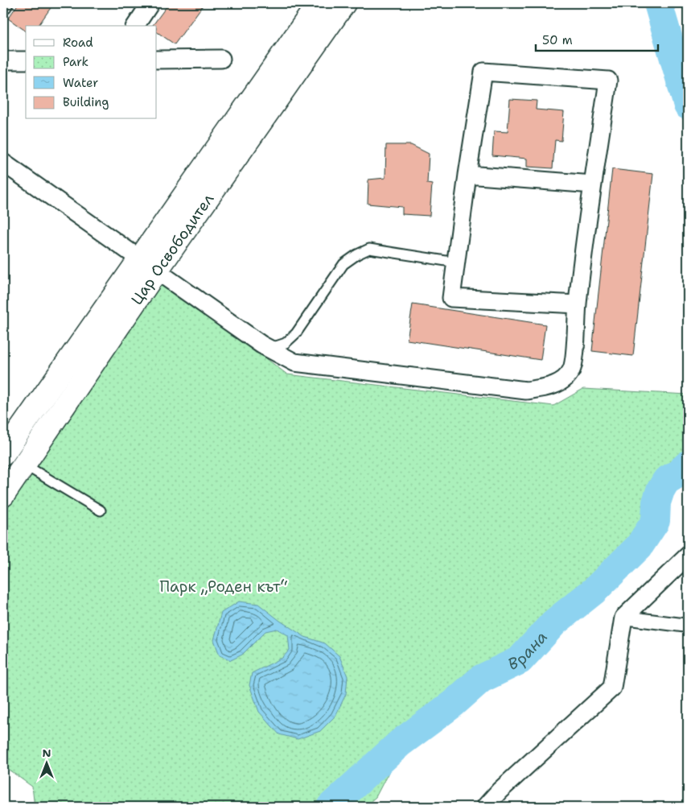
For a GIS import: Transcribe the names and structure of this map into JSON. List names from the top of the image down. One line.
{"streets":{"street":["Цар Освободител"]},"water":["Врана"],"parks":["Парк „Роден кът“"],"legend":["Road","Park","Water","Building"],"scale_bar":"50 m","north":"top"}
